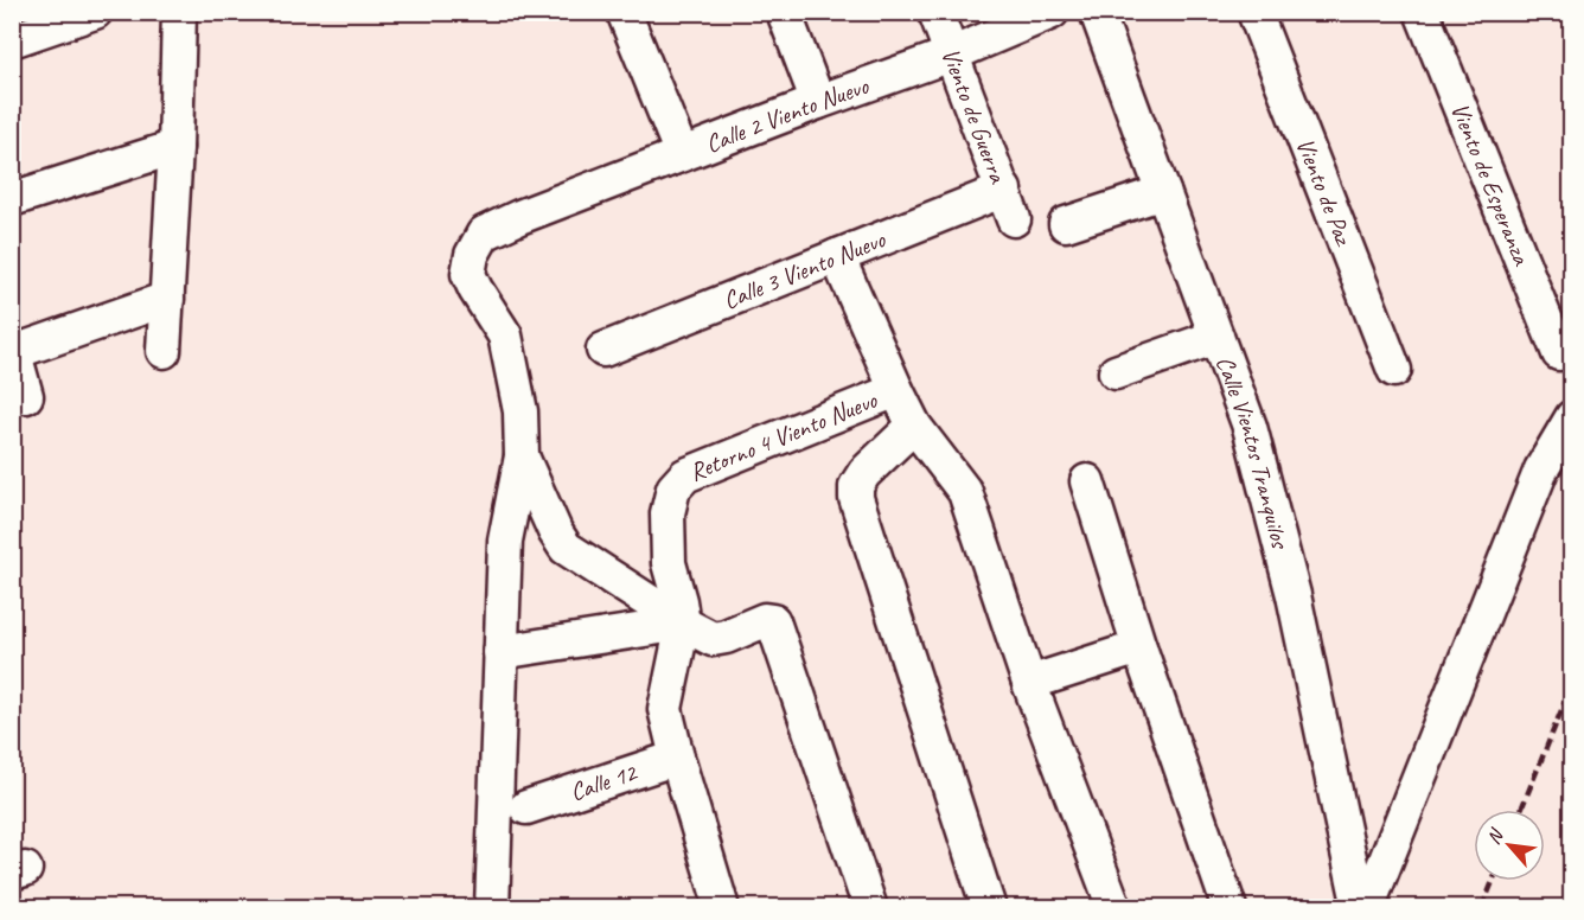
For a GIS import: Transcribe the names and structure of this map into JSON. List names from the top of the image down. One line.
{"streets":{"street":["Calle 2 Viento Nuevo","Viento de Guerra","Viento de Esperanza","Viento de Paz","Calle 3 Viento Nuevo","Retorno 4 Viento Nuevo","Calle Vientos Tranquilos","Calle 12"]},"crossings":[["Calle 2 Viento Nuevo","Viento de Guerra"],["Viento de Guerra","Calle 3 Viento Nuevo"]],"north":"top left"}
